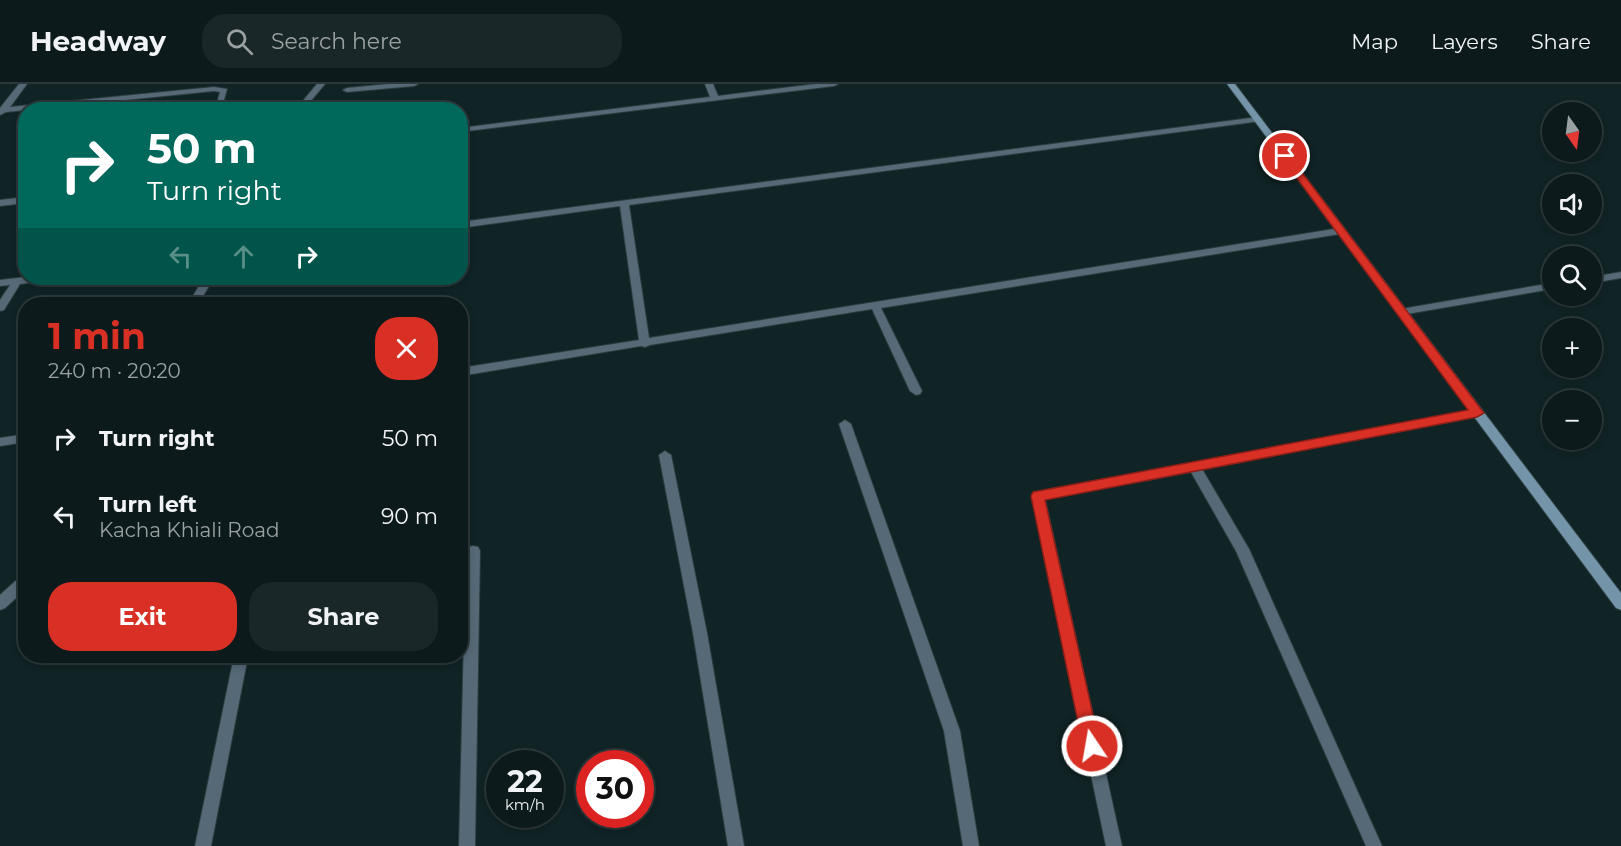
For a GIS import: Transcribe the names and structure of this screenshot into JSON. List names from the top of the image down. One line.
{"north":"bottom","page":{"header":"Headway","search":"Search here","nav":["Map","Layers","Share"],"map_buttons":["+","−"],"turn":["50 m","Turn right"],"heading":["1 min","240 m · 20:20"],"list":[{"name":"Turn right","value":"50 m"},{"name":"Turn left","note":"Kacha Khiali Road","value":"90 m"}],"buttons":["Exit","Share"],"speed":"22 km/h","limit":"30"}}
